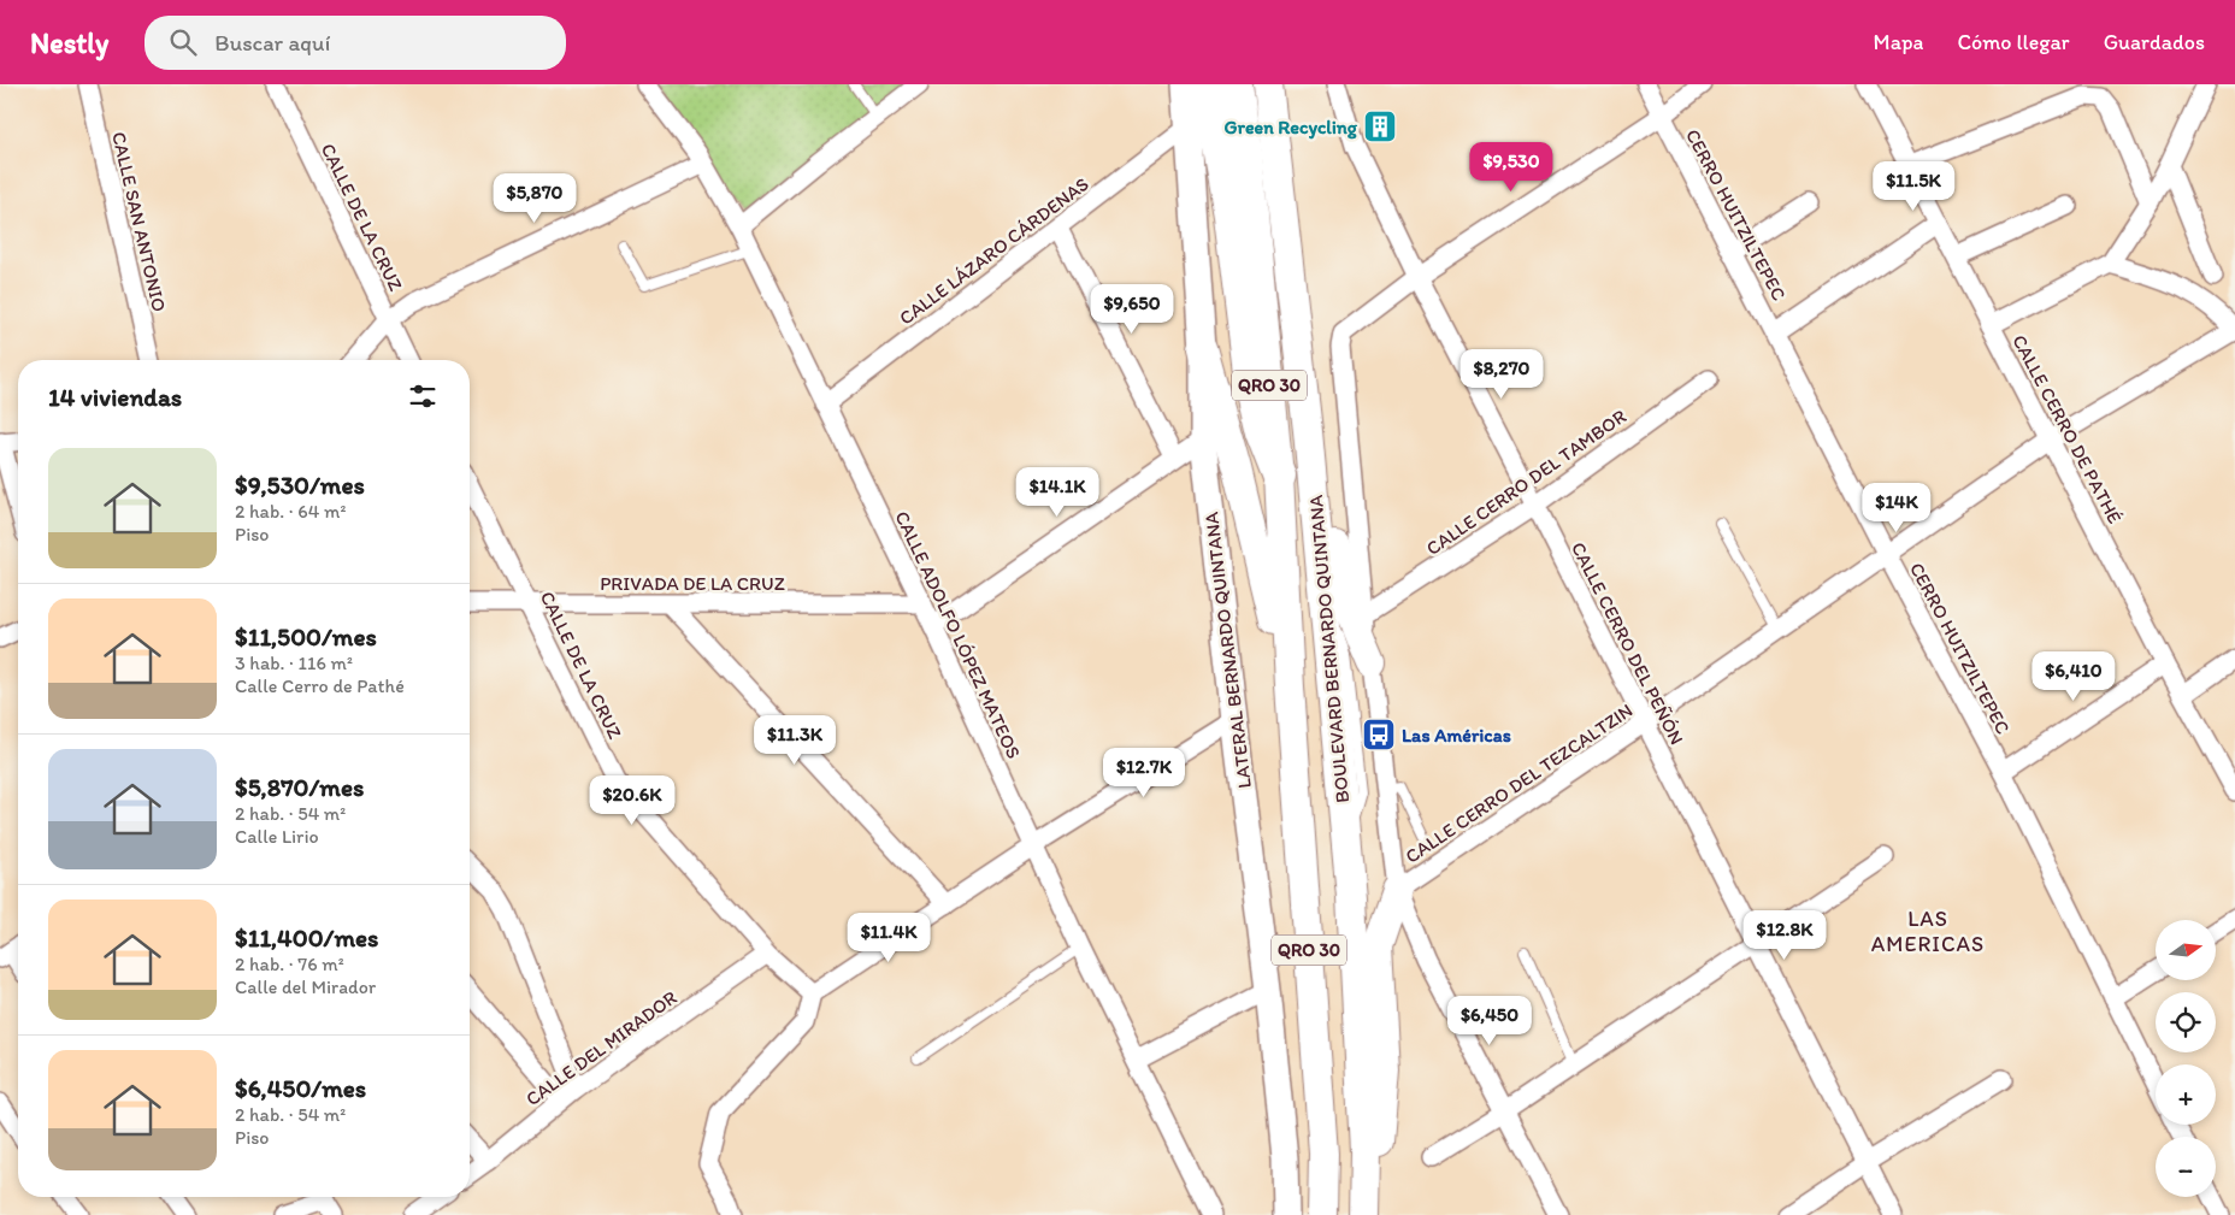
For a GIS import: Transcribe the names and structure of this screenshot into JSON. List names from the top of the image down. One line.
{"streets":{"main road":["QRO 30","BOULEVARD BERNARDO QUINTANA"],"street":["CERRO HUITZILTEPEC","CALLE DE LA CRUZ","CALLE SAN ANTONIO","CALLE LÁZARO CÁRDENAS","CALLE CERRO DE PATHÉ","CALLE CERRO DEL TAMBOR","PRIVADA DE LA CRUZ","CALLE ADOLFO LÓPEZ MATEOS","CALLE CERRO DEL PEÑÓN","LATERAL BERNARDO QUINTANA","CALLE CERRO DEL TEZCALTZIN","CALLE DEL MIRADOR"]},"crossings":[["CERRO HUITZILTEPEC","CALLE CERRO DEL TEZCALTZIN"],["CALLE DE LA CRUZ","PRIVADA DE LA CRUZ"],["CALLE DE LA CRUZ","CALLE DEL MIRADOR"],["CALLE LÁZARO CÁRDENAS","CALLE ADOLFO LÓPEZ MATEOS"],["CALLE LÁZARO CÁRDENAS","LATERAL BERNARDO QUINTANA"],["CALLE CERRO DE PATHÉ","CALLE CERRO DEL TEZCALTZIN"],["CALLE CERRO DEL TAMBOR","CALLE CERRO DEL PEÑÓN"],["PRIVADA DE LA CRUZ","CALLE ADOLFO LÓPEZ MATEOS"],["CALLE CERRO DEL PEÑÓN","CALLE CERRO DEL TEZCALTZIN"]],"districts":["LAS AMERICAS"],"places":{"building":["Green Recycling"],"bus stop":["Las Américas"]},"north":"right","page":{"header":"Nestly","search":"Buscar aquí","nav":["Mapa","Cómo llegar","Guardados"],"price":["$9,530","$11.5K","$5,870","$9,650","$8,270","$14.1K","$14K","$6,410","$11.3K","$12.7K","$20.6K","$12.8K","$11.4K","$6,450"],"heading":"14 viviendas","list":[{"name":"$9,530/mes","note":"2 hab. · 64 m² · Piso"},{"name":"$11,500/mes","note":"3 hab. · 116 m² · Calle Cerro de Pathé"},{"name":"$5,870/mes","note":"2 hab. · 54 m² · Calle Lirio"},{"name":"$11,400/mes","note":"2 hab. · 76 m² · Calle del Mirador"},{"name":"$6,450/mes","note":"2 hab. · 54 m² · Piso"}],"map_buttons":["+","−"]}}
